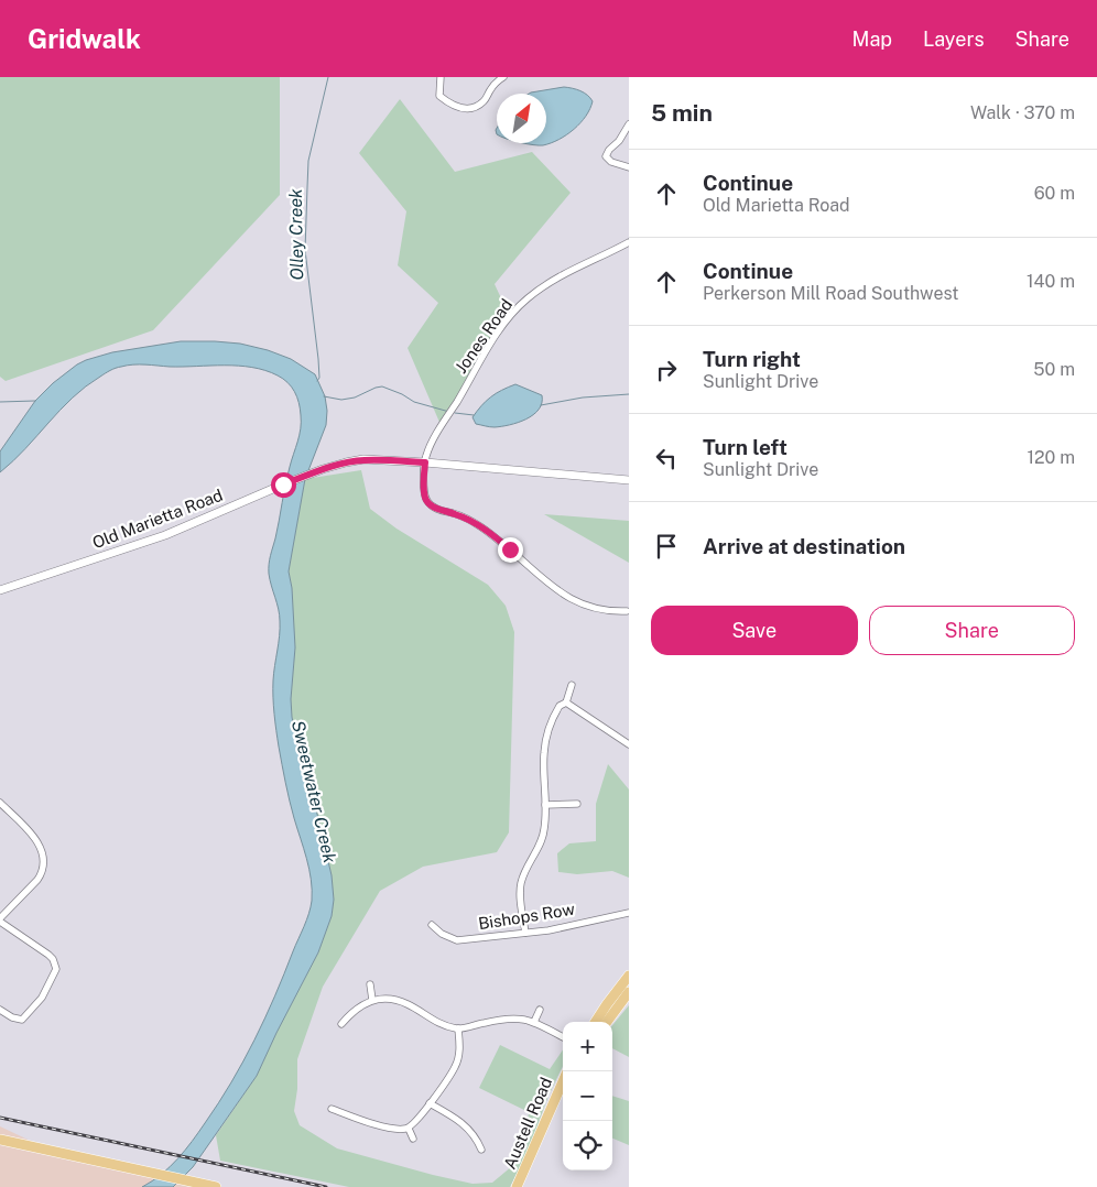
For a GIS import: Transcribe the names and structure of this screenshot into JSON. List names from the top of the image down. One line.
{"streets":{"main road":["Austell Road"],"street":["Jones Road","Old Marietta Road","Bishops Row"]},"crossings":[["Jones Road","Old Marietta Road"]],"water":["Olley Creek","Sweetwater Creek"],"north":"top right","page":{"header":"Gridwalk","nav":["Map","Layers","Share"],"heading":["5 min","Walk · 370 m"],"list":[["Continue","Old Marietta Road","60 m"],["Continue","Perkerson Mill Road Southwest","140 m"],["Turn right","Sunlight Drive","50 m"],["Turn left","Sunlight Drive","120 m"],"Arrive at destination"],"buttons":["Save","Share"],"map_buttons":["+","−"]}}
